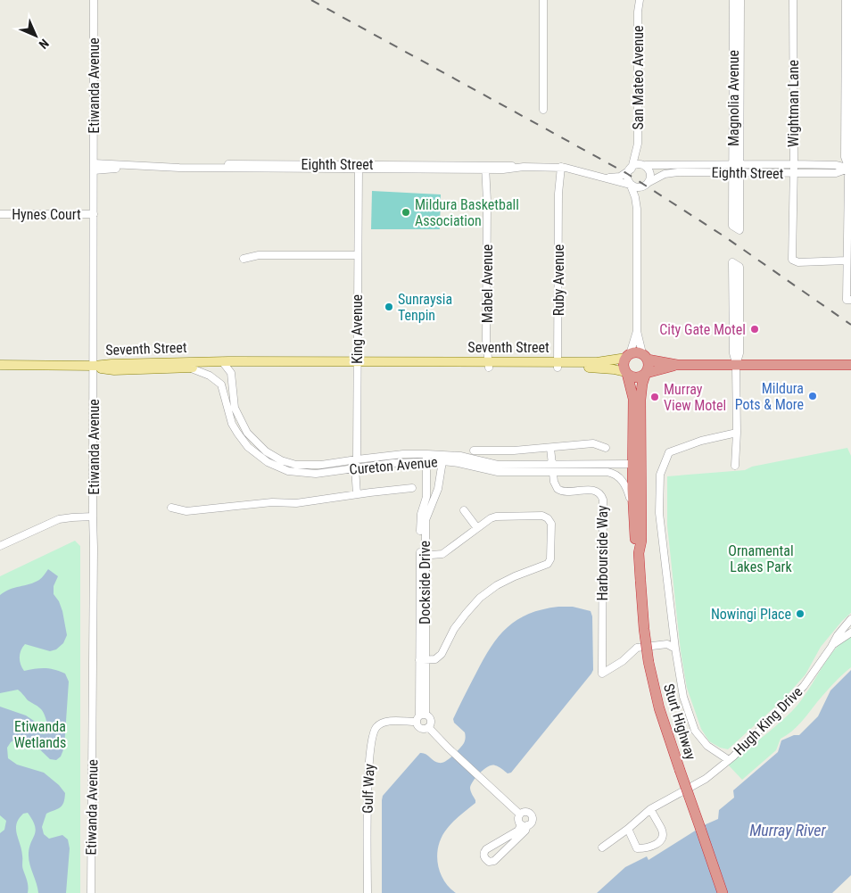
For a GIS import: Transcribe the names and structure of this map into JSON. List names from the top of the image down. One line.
{"streets":{"highway":["Sturt Highway"],"main road":["Seventh Street"],"street":["San Mateo Avenue","Etiwanda Avenue","Magnolia Avenue","Wightman Lane","Eighth Street","Hynes Court","Ruby Avenue","Mabel Avenue","King Avenue","Cureton Avenue","Harbourside Way","Dockside Drive","Hugh King Drive","Gulf Way"]},"crossings":[["San Mateo Avenue","Eighth Street"],["Etiwanda Avenue","Eighth Street"],["Etiwanda Avenue","Hynes Court"],["Etiwanda Avenue","Seventh Street"],["Magnolia Avenue","Eighth Street"],["Wightman Lane","Eighth Street"],["Eighth Street","Ruby Avenue"],["Eighth Street","Mabel Avenue"],["Eighth Street","King Avenue"],["Ruby Avenue","Seventh Street"],["Mabel Avenue","Seventh Street"],["King Avenue","Seventh Street"],["King Avenue","Cureton Avenue"],["Seventh Street","Cureton Avenue"],["Seventh Street","Sturt Highway"],["Cureton Avenue","Harbourside Way"],["Cureton Avenue","Dockside Drive"],["Cureton Avenue","Sturt Highway"],["Dockside Drive","Gulf Way"]],"water":["Murray River"],"parks":["Ornamental Lakes Park","Etiwanda Wetlands"],"places":["Mildura Basketball Association","Sunraysia Tenpin","City Gate Motel","Mildura Pots & More","Murray View Motel","Nowingi Place"],"north":"bottom right"}
